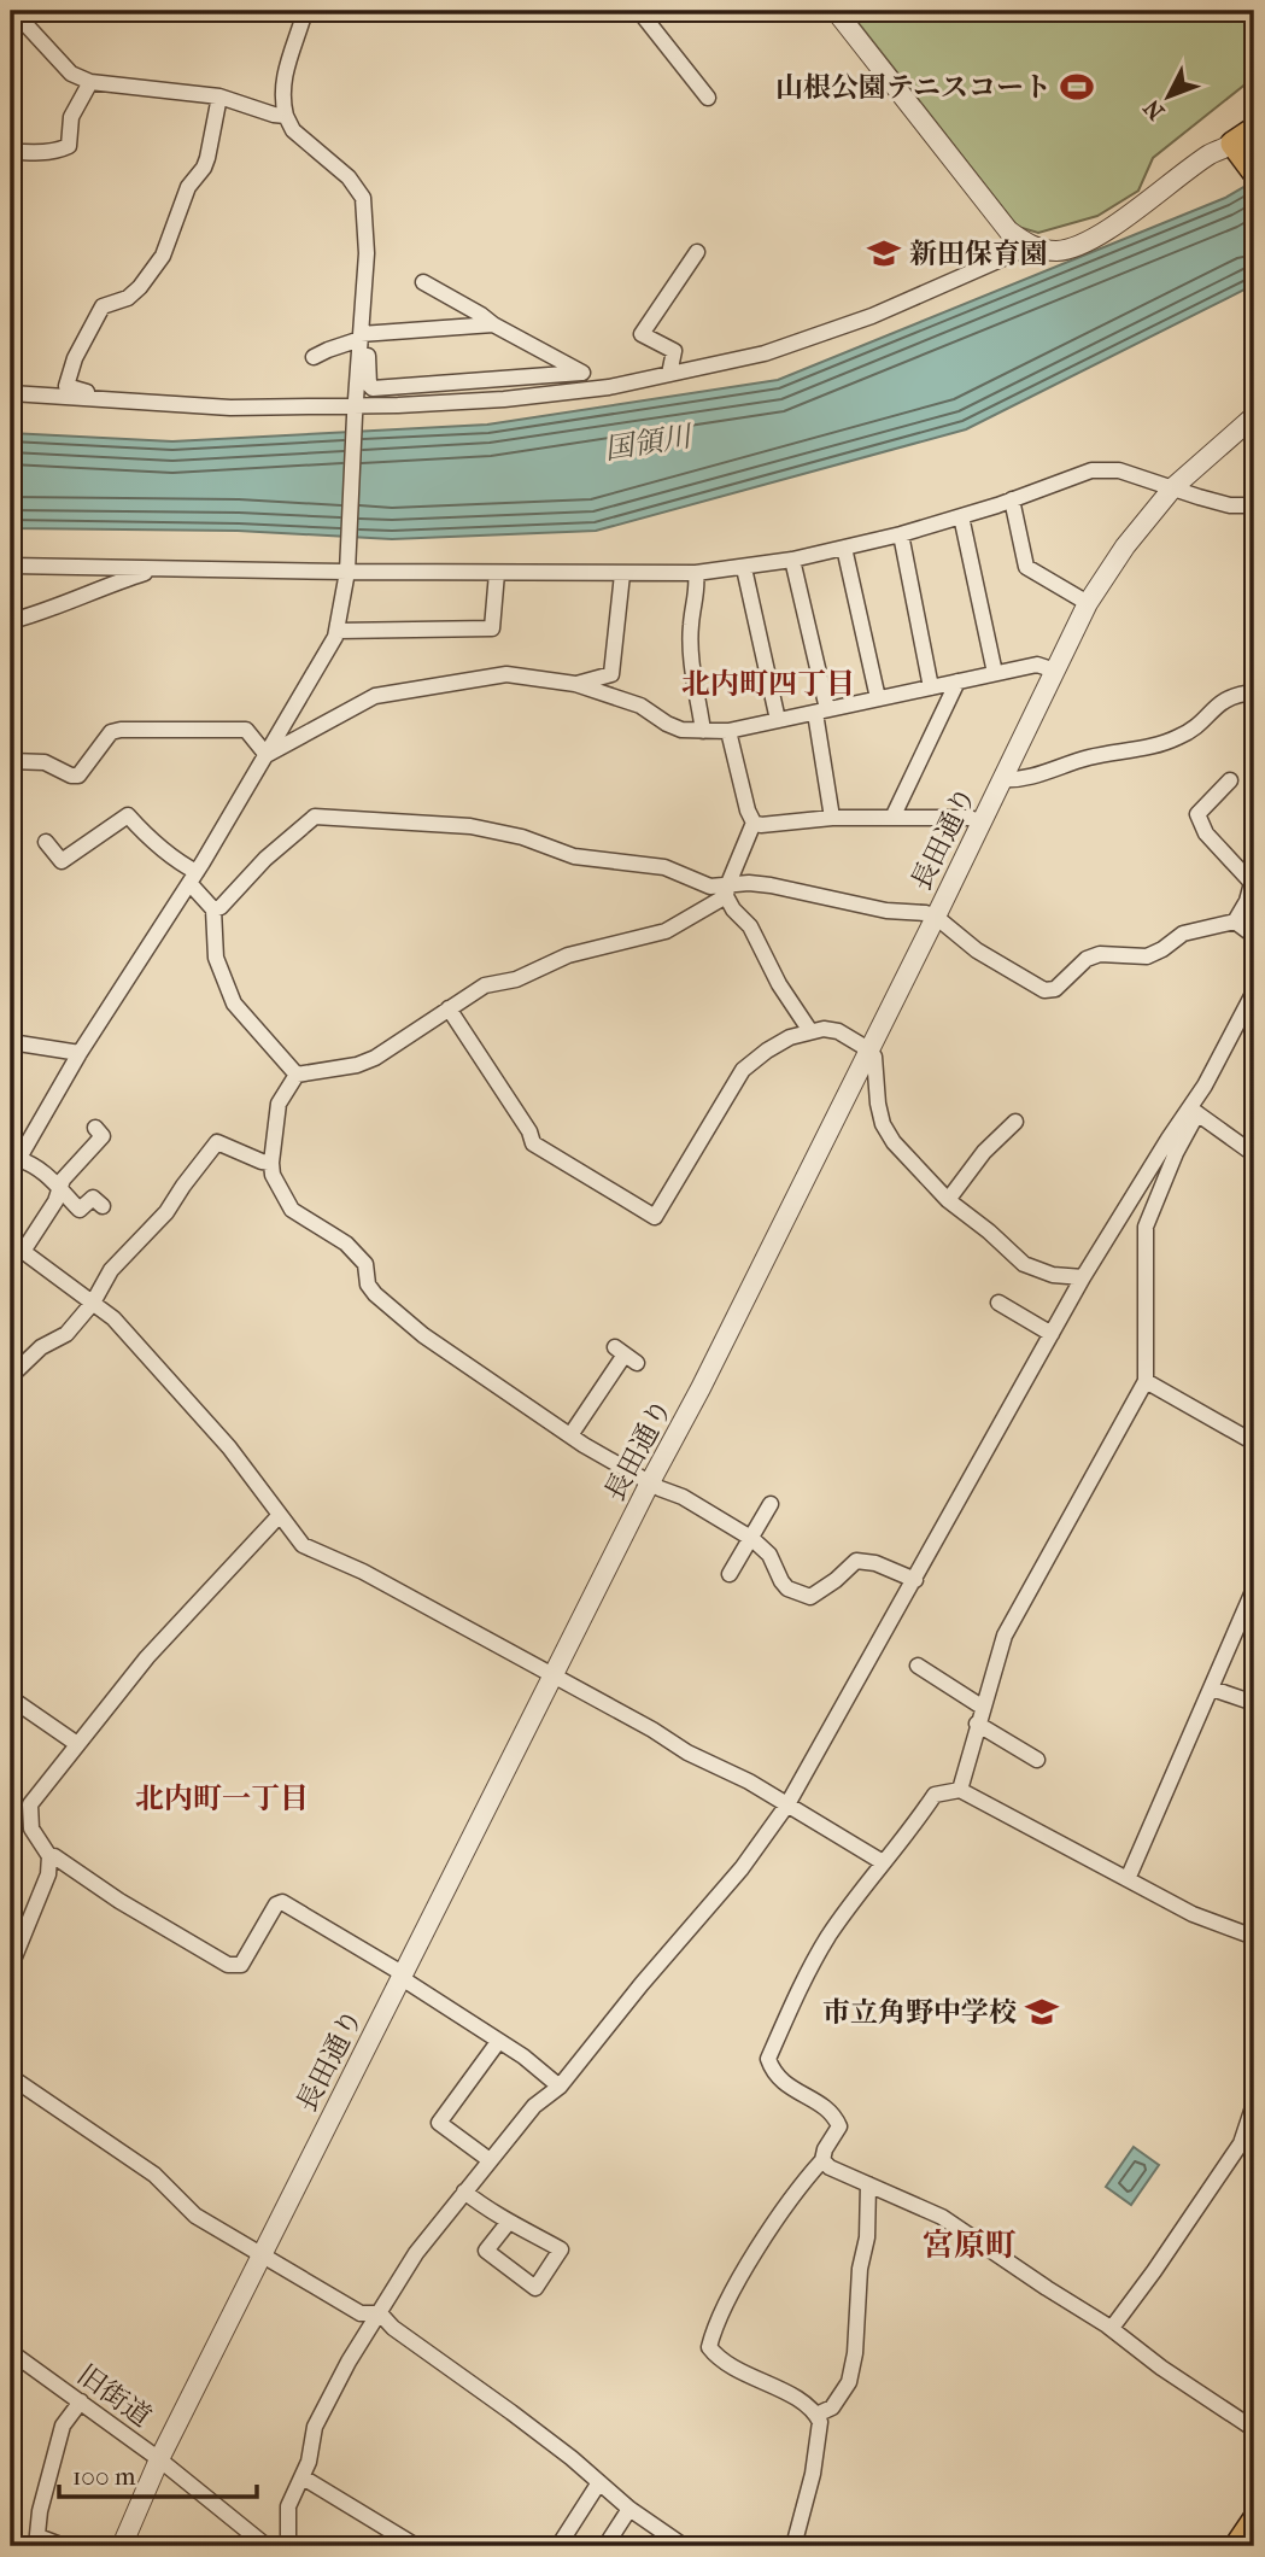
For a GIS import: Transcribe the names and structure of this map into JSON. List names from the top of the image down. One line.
{"streets":{"street":["長田通り","旧街道"]},"crossings":[["長田通り","旧街道"]],"districts":["北内町四丁目","北内町一丁目","宮原町"],"water":["国領川"],"places":{"sports":["山根公園テニスコート"],"school or university":["新田保育園","市立角野中学校"]},"scale_bar":"100 m","north":"bottom left"}
